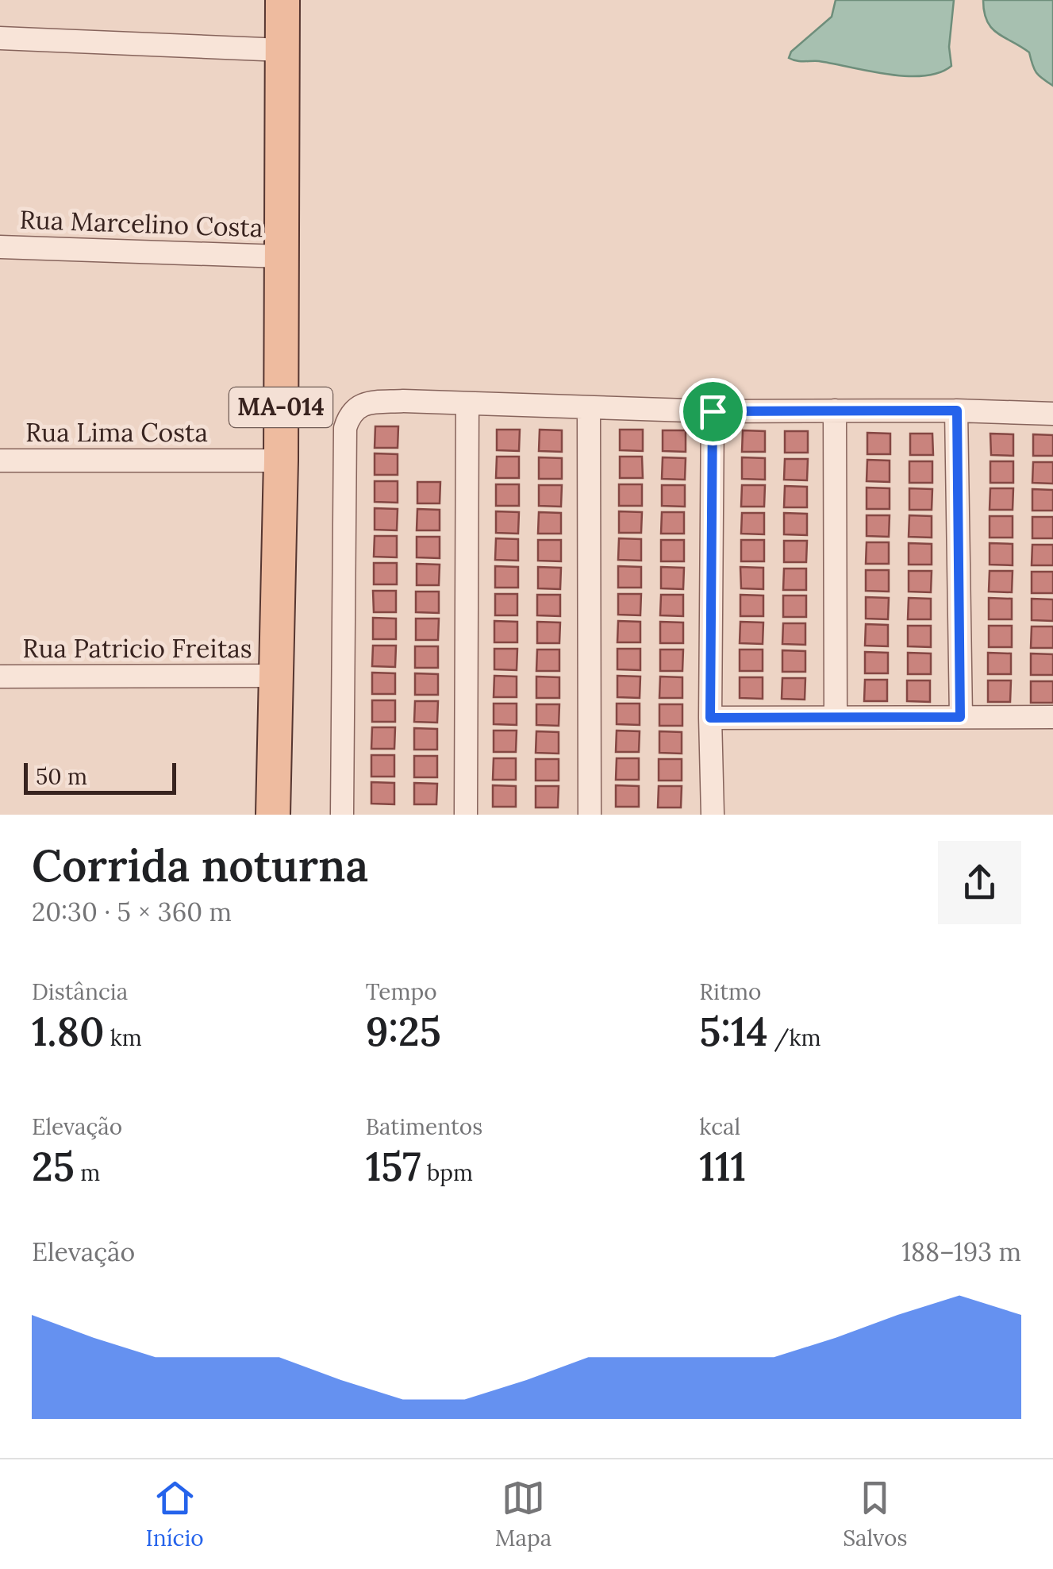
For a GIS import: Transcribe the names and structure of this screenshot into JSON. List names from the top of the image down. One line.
{"streets":{"main road":["MA-014"],"street":["Rua Marcelino Costa","Rua Lima Costa","Rua Patricio Freitas"]},"crossings":[["Rua Marcelino Costa","MA-014"],["MA-014","Rua Lima Costa"],["MA-014","Rua Patricio Freitas"]],"scale_bar":"50 m","page":{"scale":"50 m","heading":["Corrida noturna","20:30 · 5 × 360 m"],"stats":[["Distância","1.80 km"],["Tempo","9:25"],["Ritmo","5:14 /km"],["Elevação","25 m"],["Batimentos","157 bpm"],["kcal","111"]],"chart":["Elevação","188–193 m"],"tabs":["Início","Mapa","Salvos"]}}
